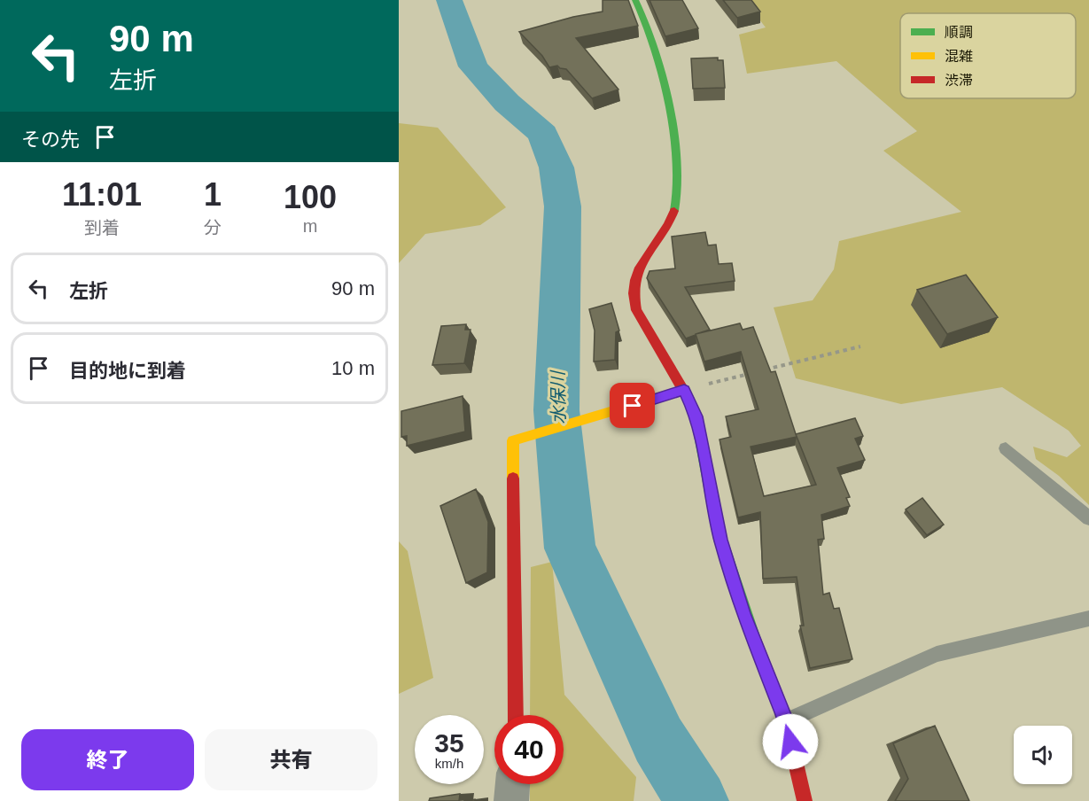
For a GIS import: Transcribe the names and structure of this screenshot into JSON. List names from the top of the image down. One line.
{"water":["水保川"],"legend":["順調","混雑","渋滞"],"page":{"turn":["90 m","左折"],"then":"その先","eta":["11:01","到着","1","分","100","m"],"list":[{"name":"左折","value":"90 m"},{"name":"目的地に到着","value":"10 m"}],"speed":"35 km/h","limit":"40","buttons":["終了","共有"]}}
